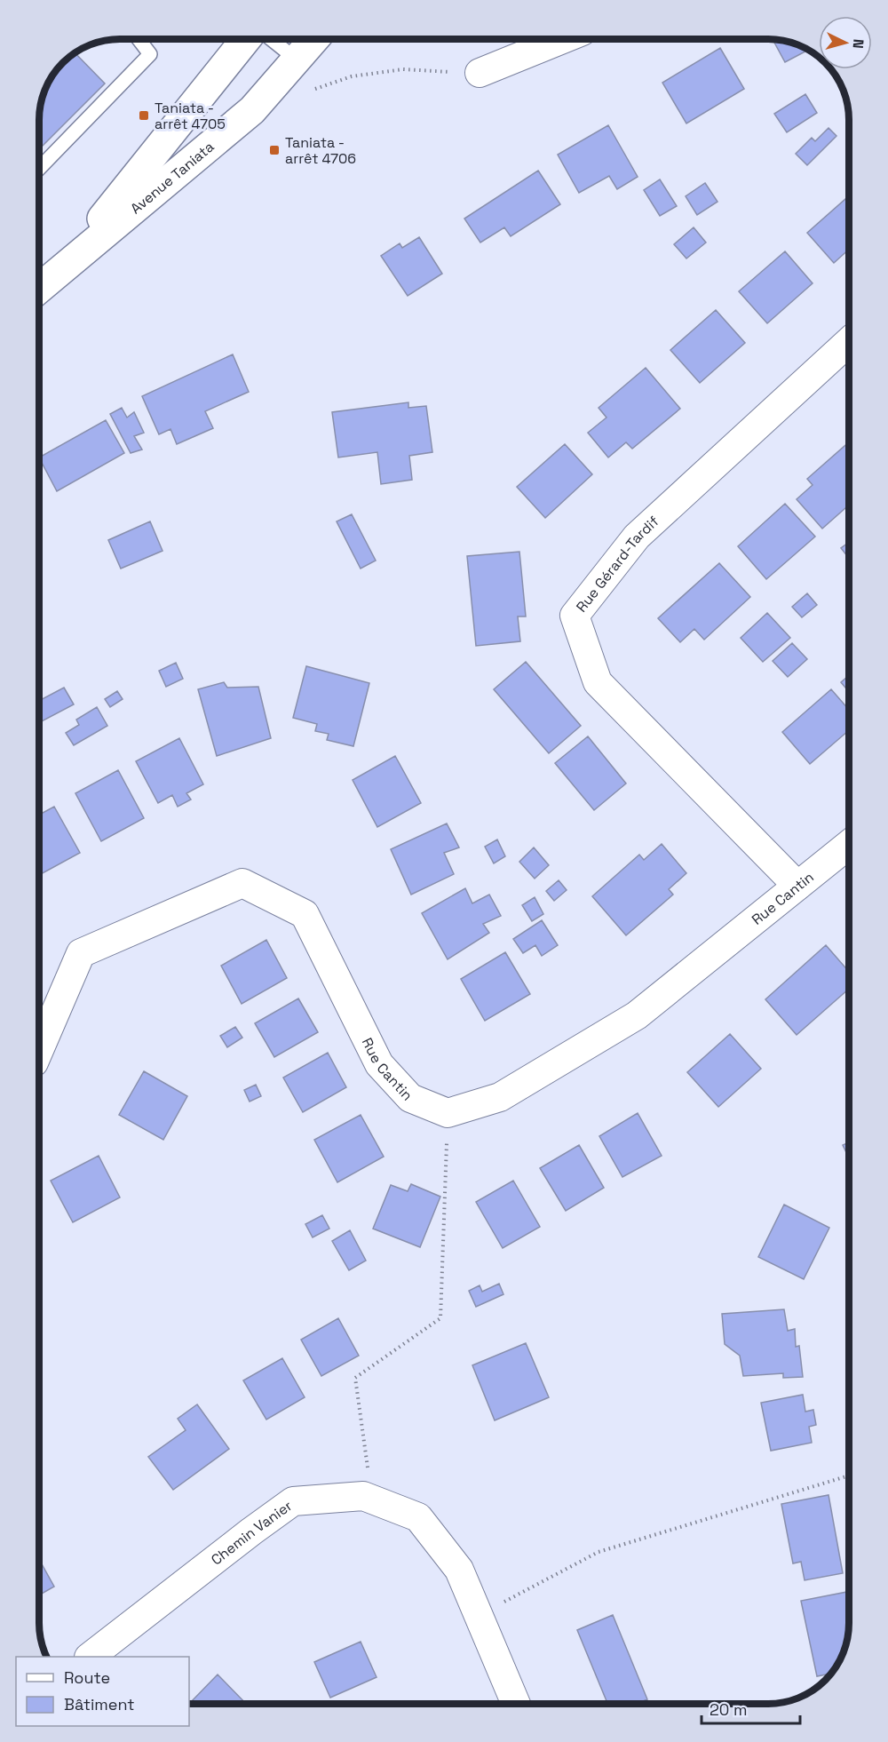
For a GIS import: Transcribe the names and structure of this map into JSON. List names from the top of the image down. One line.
{"streets":{"main road":["Avenue Taniata"],"street":["Rue Gérard-Tardif","Rue Cantin","Chemin Vanier"]},"crossings":[["Rue Gérard-Tardif","Rue Cantin"]],"places":{"transit":["Taniata - arrêt 4705","Taniata - arrêt 4706"]},"legend":["Route","Bâtiment"],"scale_bar":"20 m","north":"right"}
